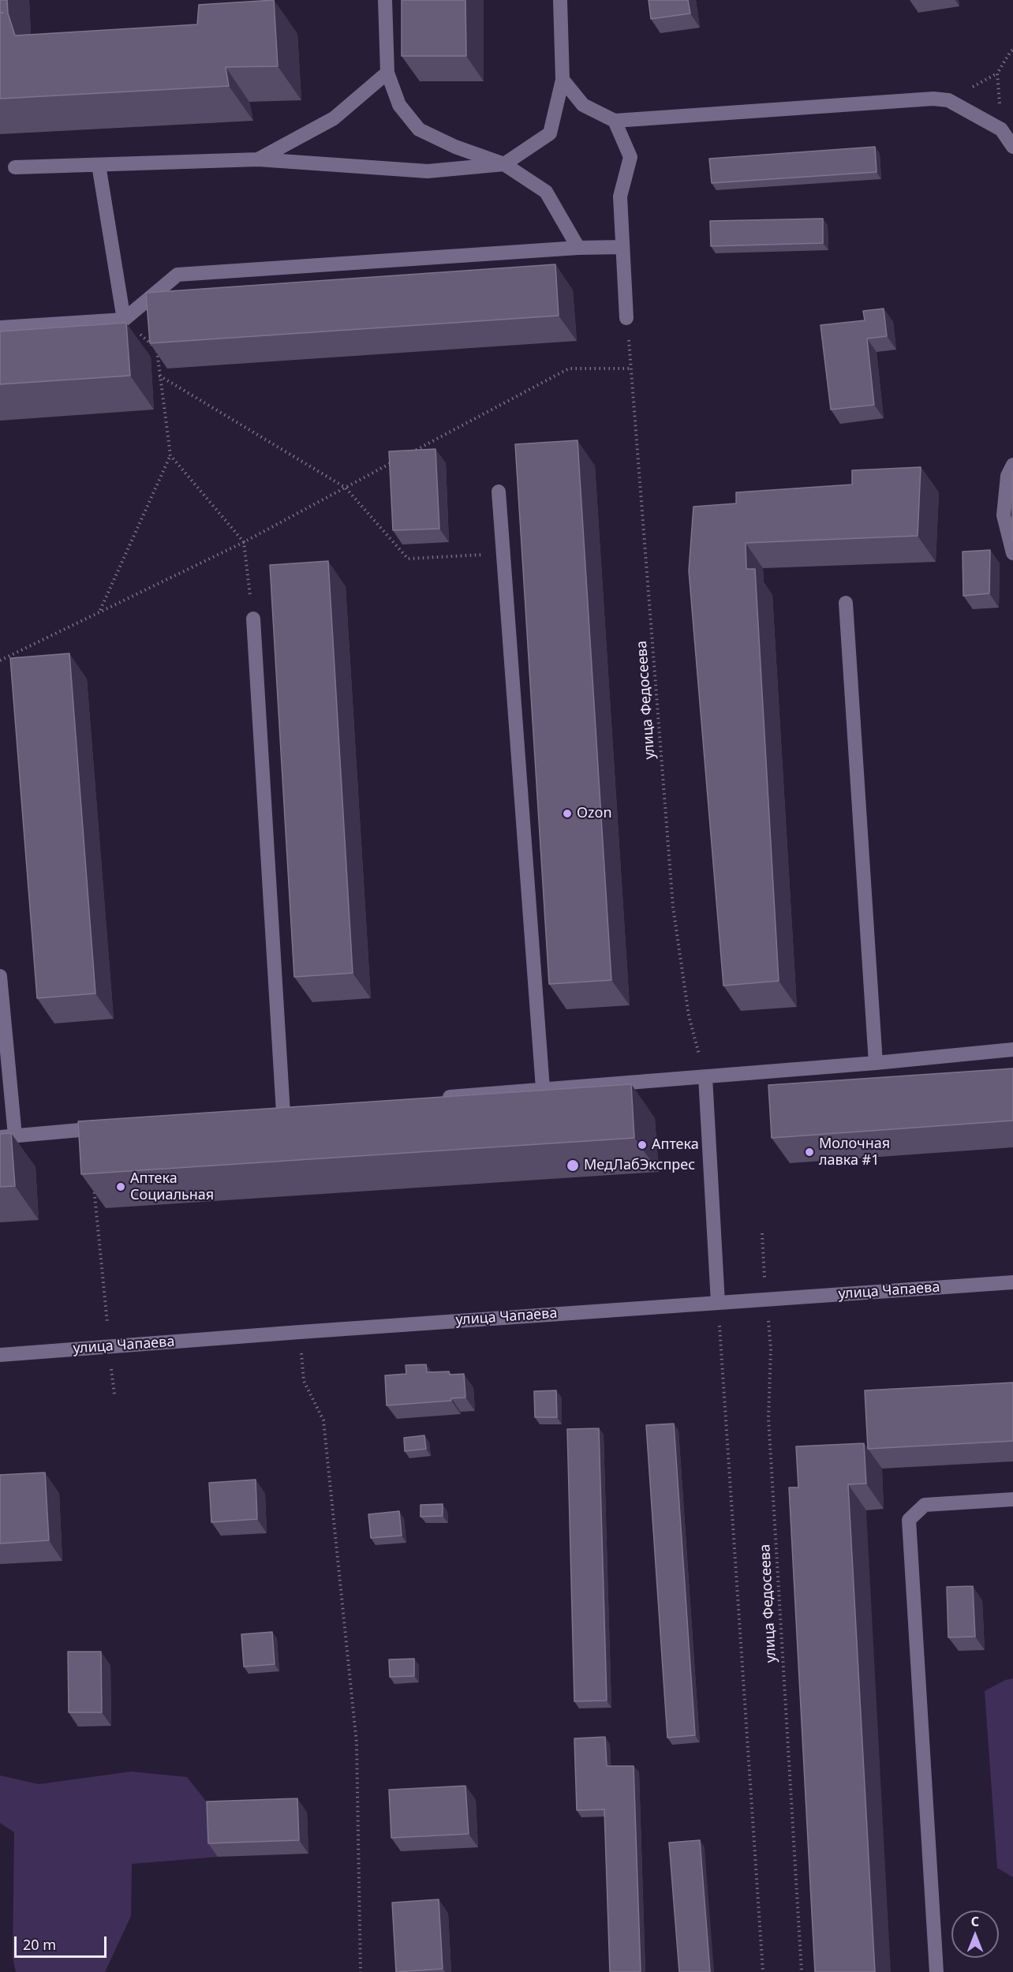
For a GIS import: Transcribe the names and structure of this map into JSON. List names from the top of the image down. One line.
{"streets":{"street":["улица Чапаева"],"path":["улица Федосеева"]},"crossings":[["улица Федосеева","улица Чапаева"]],"places":["Ozon","Аптека","Молочная лавка #1","МедЛабЭкспрес","Аптека Социальная"],"scale_bar":"20 m","north":"top"}
